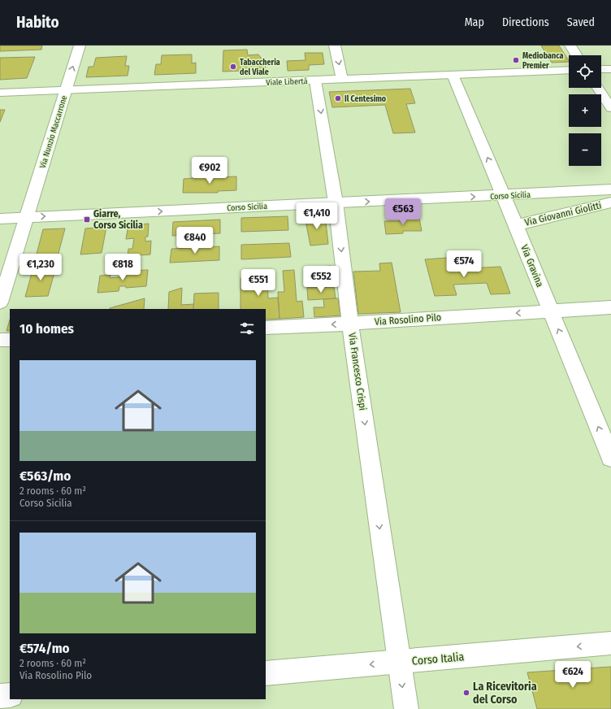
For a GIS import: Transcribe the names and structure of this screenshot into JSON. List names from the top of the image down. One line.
{"streets":{"street":["Viale Libertà","Via Nunzio Maccarrone","Corso Sicilia","Via Giovanni Giolitti","Via Gravina","Via Rosolino Pilo","Via Francesco Crispi","Corso Italia"]},"crossings":[["Viale Libertà","Via Nunzio Maccarrone"],["Viale Libertà","Via Gravina"],["Viale Libertà","Via Francesco Crispi"],["Via Nunzio Maccarrone","Corso Sicilia"],["Corso Sicilia","Via Gravina"],["Corso Sicilia","Via Francesco Crispi"],["Via Giovanni Giolitti","Via Gravina"],["Via Gravina","Via Rosolino Pilo"],["Via Rosolino Pilo","Via Francesco Crispi"],["Via Francesco Crispi","Corso Italia"]],"one_way":["Corso Sicilia","Via Gravina","Via Rosolino Pilo","Via Francesco Crispi","Corso Italia"],"places":{"other":["Mediobanca Premier","Tabaccheria del Viale","Il Centesimo","La Ricevitoria del Corso"],"transit":["Giarre, Corso Sicilia"]},"page":{"header":"Habito","nav":["Map","Directions","Saved"],"map_buttons":["+","−"],"price":["€902","€563","€1,410","€840","€574","€1,230","€818","€552","€551","€624"],"heading":"10 homes","list":[{"name":"€563/mo","note":"2 rooms · 60 m² · Corso Sicilia"},{"name":"€574/mo","note":"2 rooms · 60 m² · Via Rosolino Pilo"}]}}
